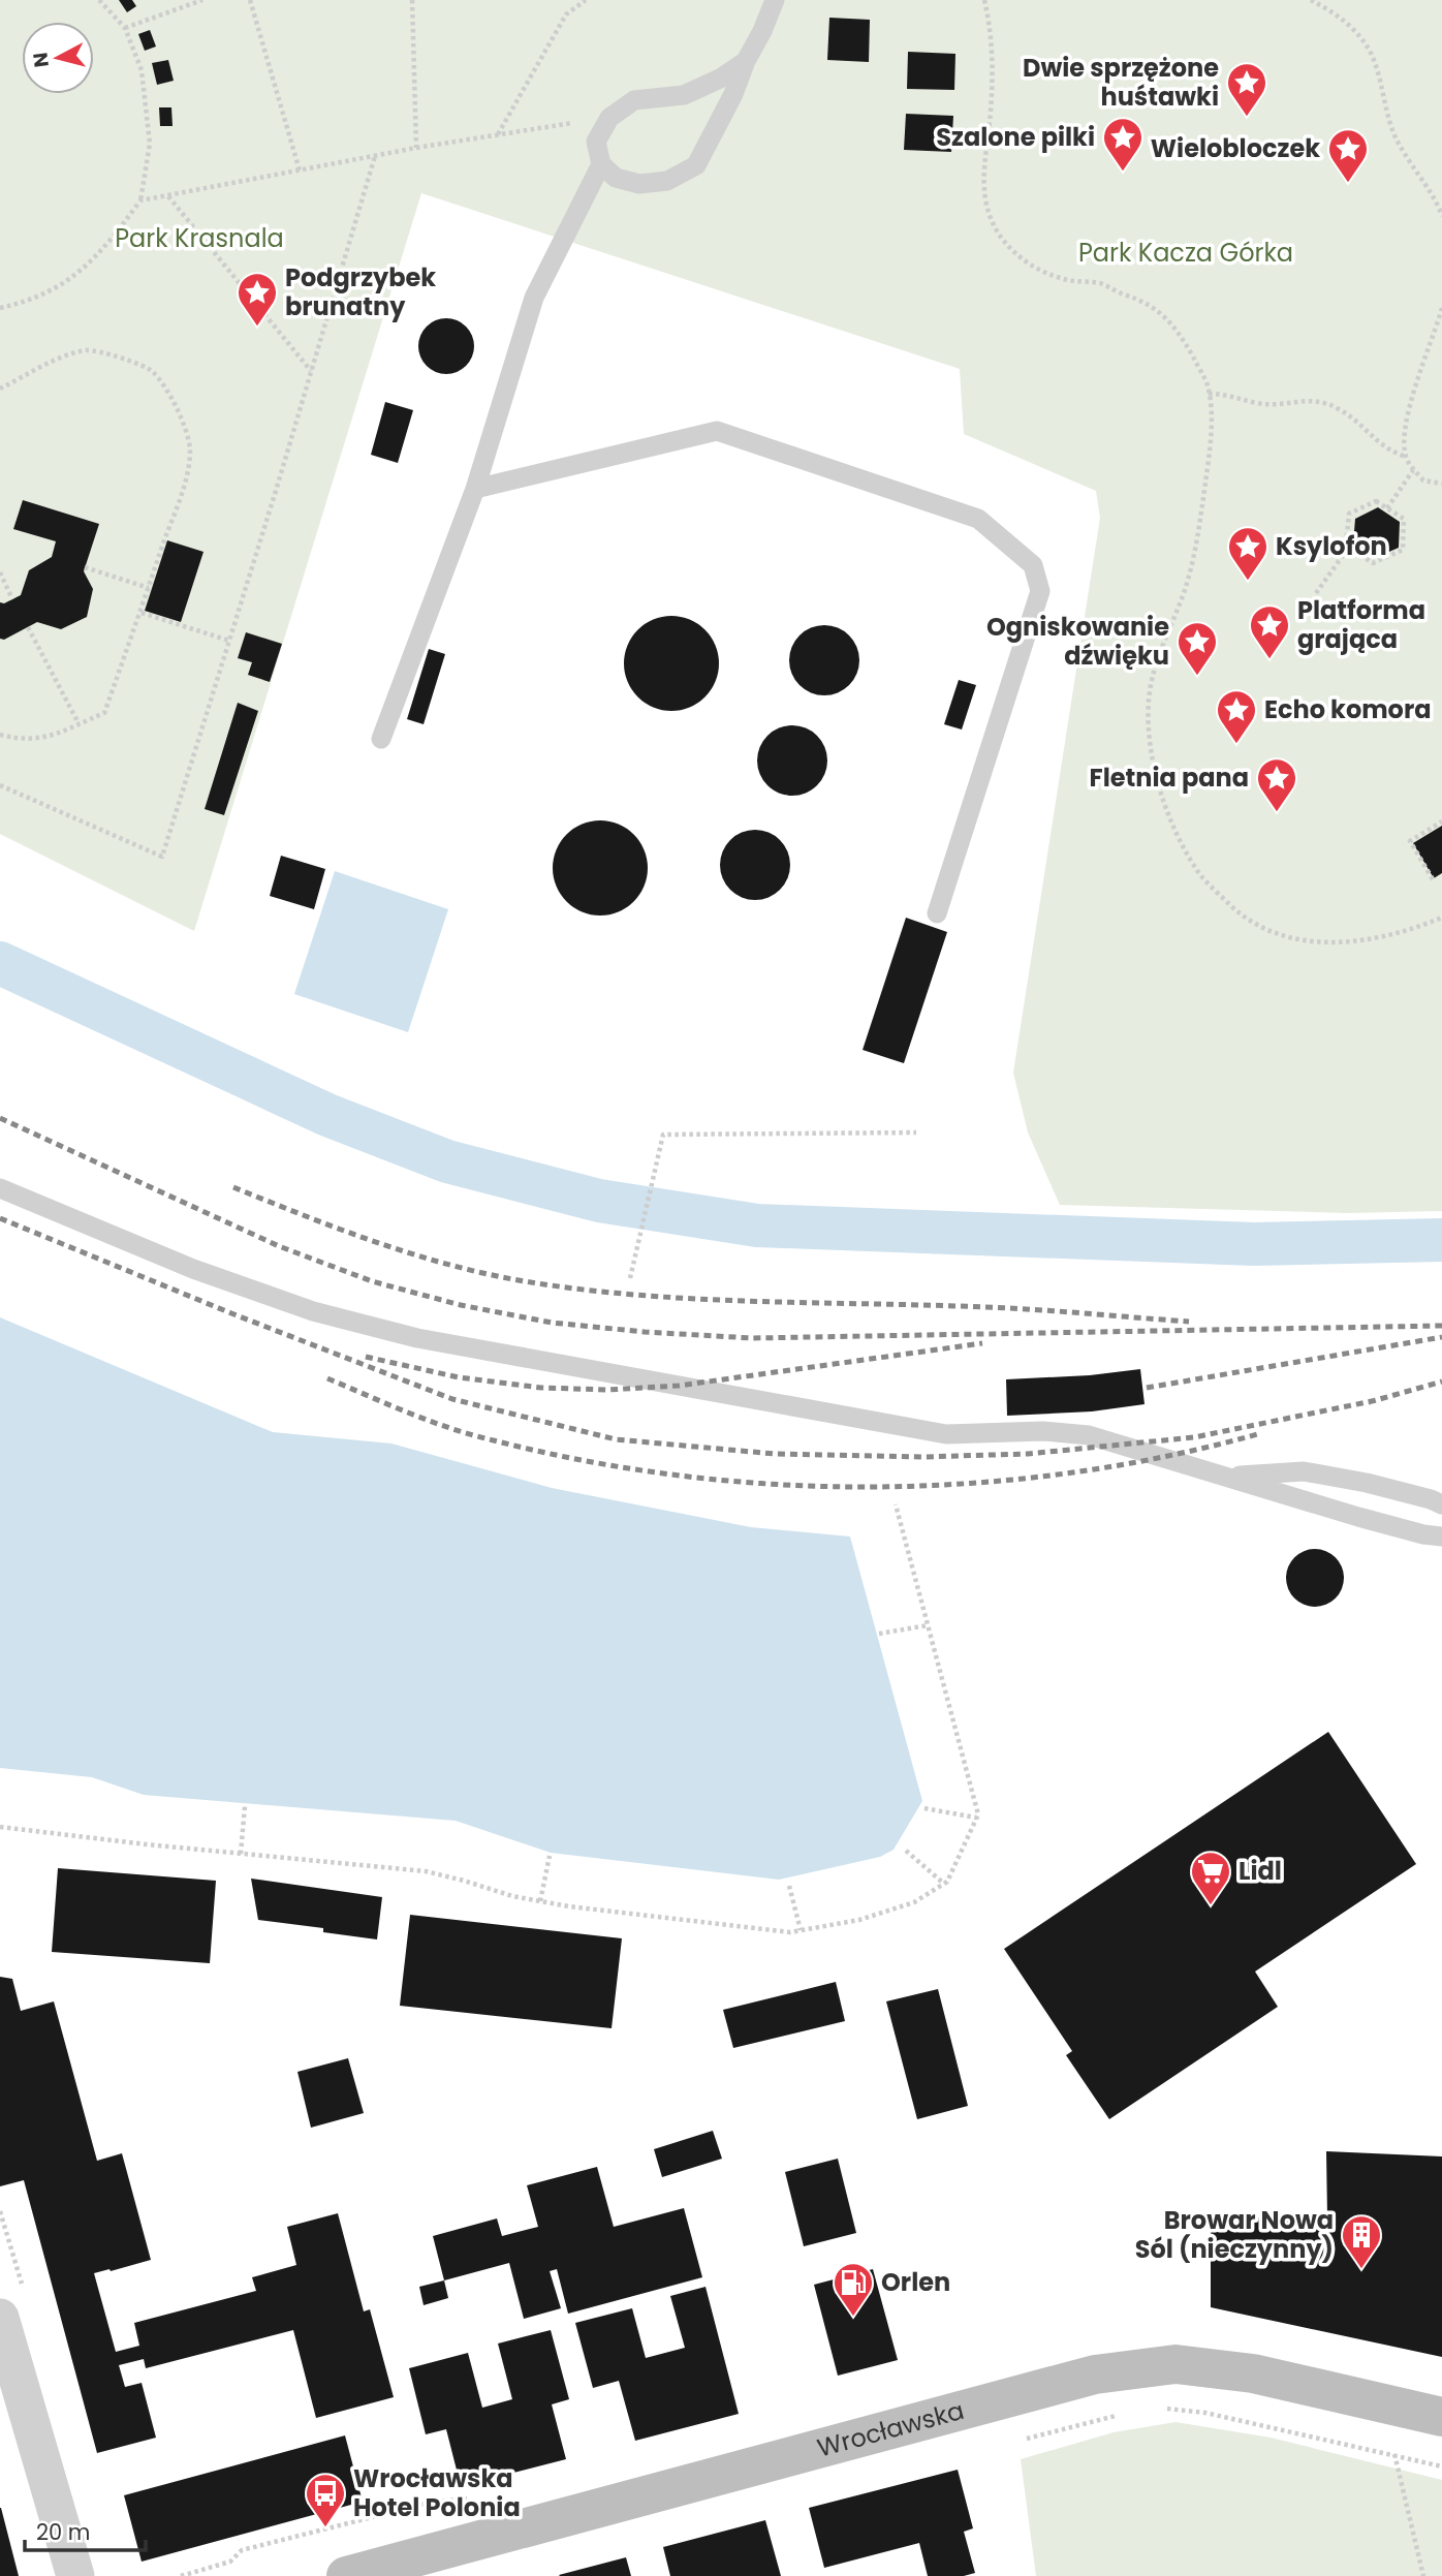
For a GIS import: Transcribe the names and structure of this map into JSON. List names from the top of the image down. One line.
{"streets":{"street":["Wrocławska"]},"parks":["Park Krasnala","Park Kacza Górka"],"places":{"place":["Dwie sprzężone huśtawki","Szalone pilki","Wielobloczek","Podgrzybek brunatny","Ksylofon","Platforma grająca","Ogniskowanie dźwięku","Echo komora","Fletnia pana"],"supermarket":["Lidl"],"building":["Browar Nowa Sól (nieczynny)"],"fuel station":["Orlen"],"bus stop":["Wrocławska Hotel Polonia"]},"scale_bar":"20 m","north":"left"}
